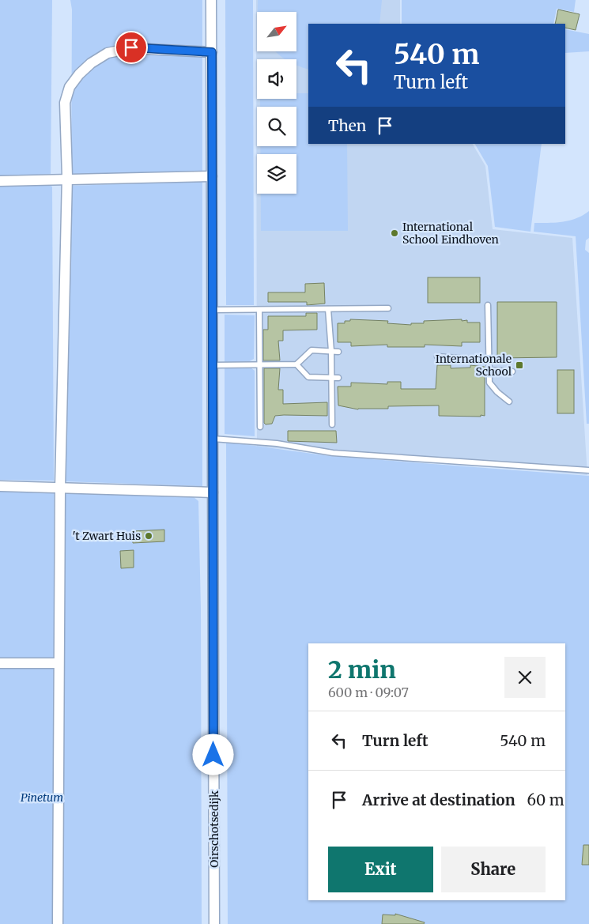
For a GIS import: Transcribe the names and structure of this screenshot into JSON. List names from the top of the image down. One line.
{"streets":{"street":["Oirschotsedijk"]},"parks":["Pinetum"],"places":{"other":["International School Eindhoven","'t Zwart Huis"],"transit":["Internationale School"]},"north":"top right","page":{"turn":["540 m","Turn left"],"then":"Then","heading":["2 min","600 m · 09:07"],"list":[{"name":"Turn left","value":"540 m"},{"name":"Arrive at destination","value":"60 m"}],"buttons":["Exit","Share"]}}
